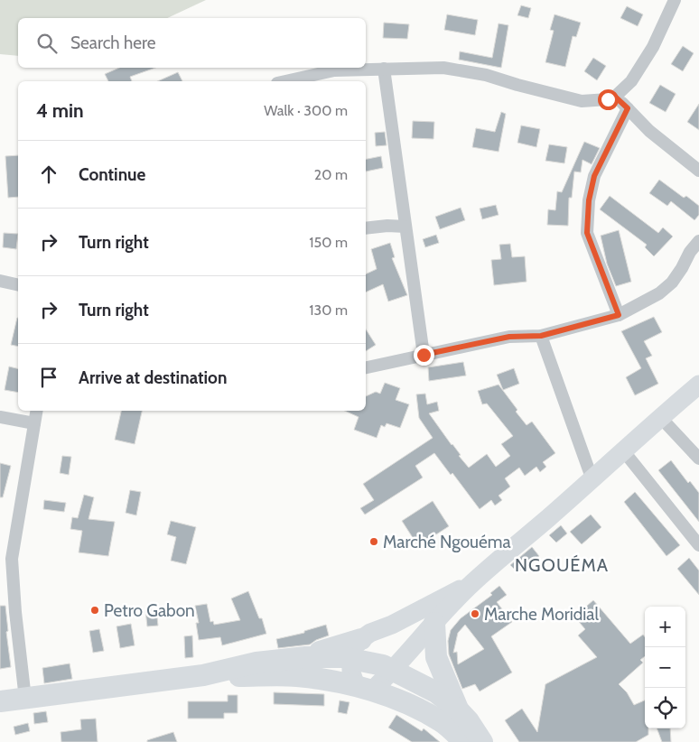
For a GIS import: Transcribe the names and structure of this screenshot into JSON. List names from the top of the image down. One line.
{"districts":["NGOUÉMA"],"places":["Marché Ngouéma","Petro Gabon","Marche Moridial"],"page":{"search":"Search here","heading":["4 min","Walk · 300 m"],"list":[["Continue","20 m"],["Turn right","150 m"],["Turn right","130 m"],"Arrive at destination"],"map_buttons":["+","−"]}}
